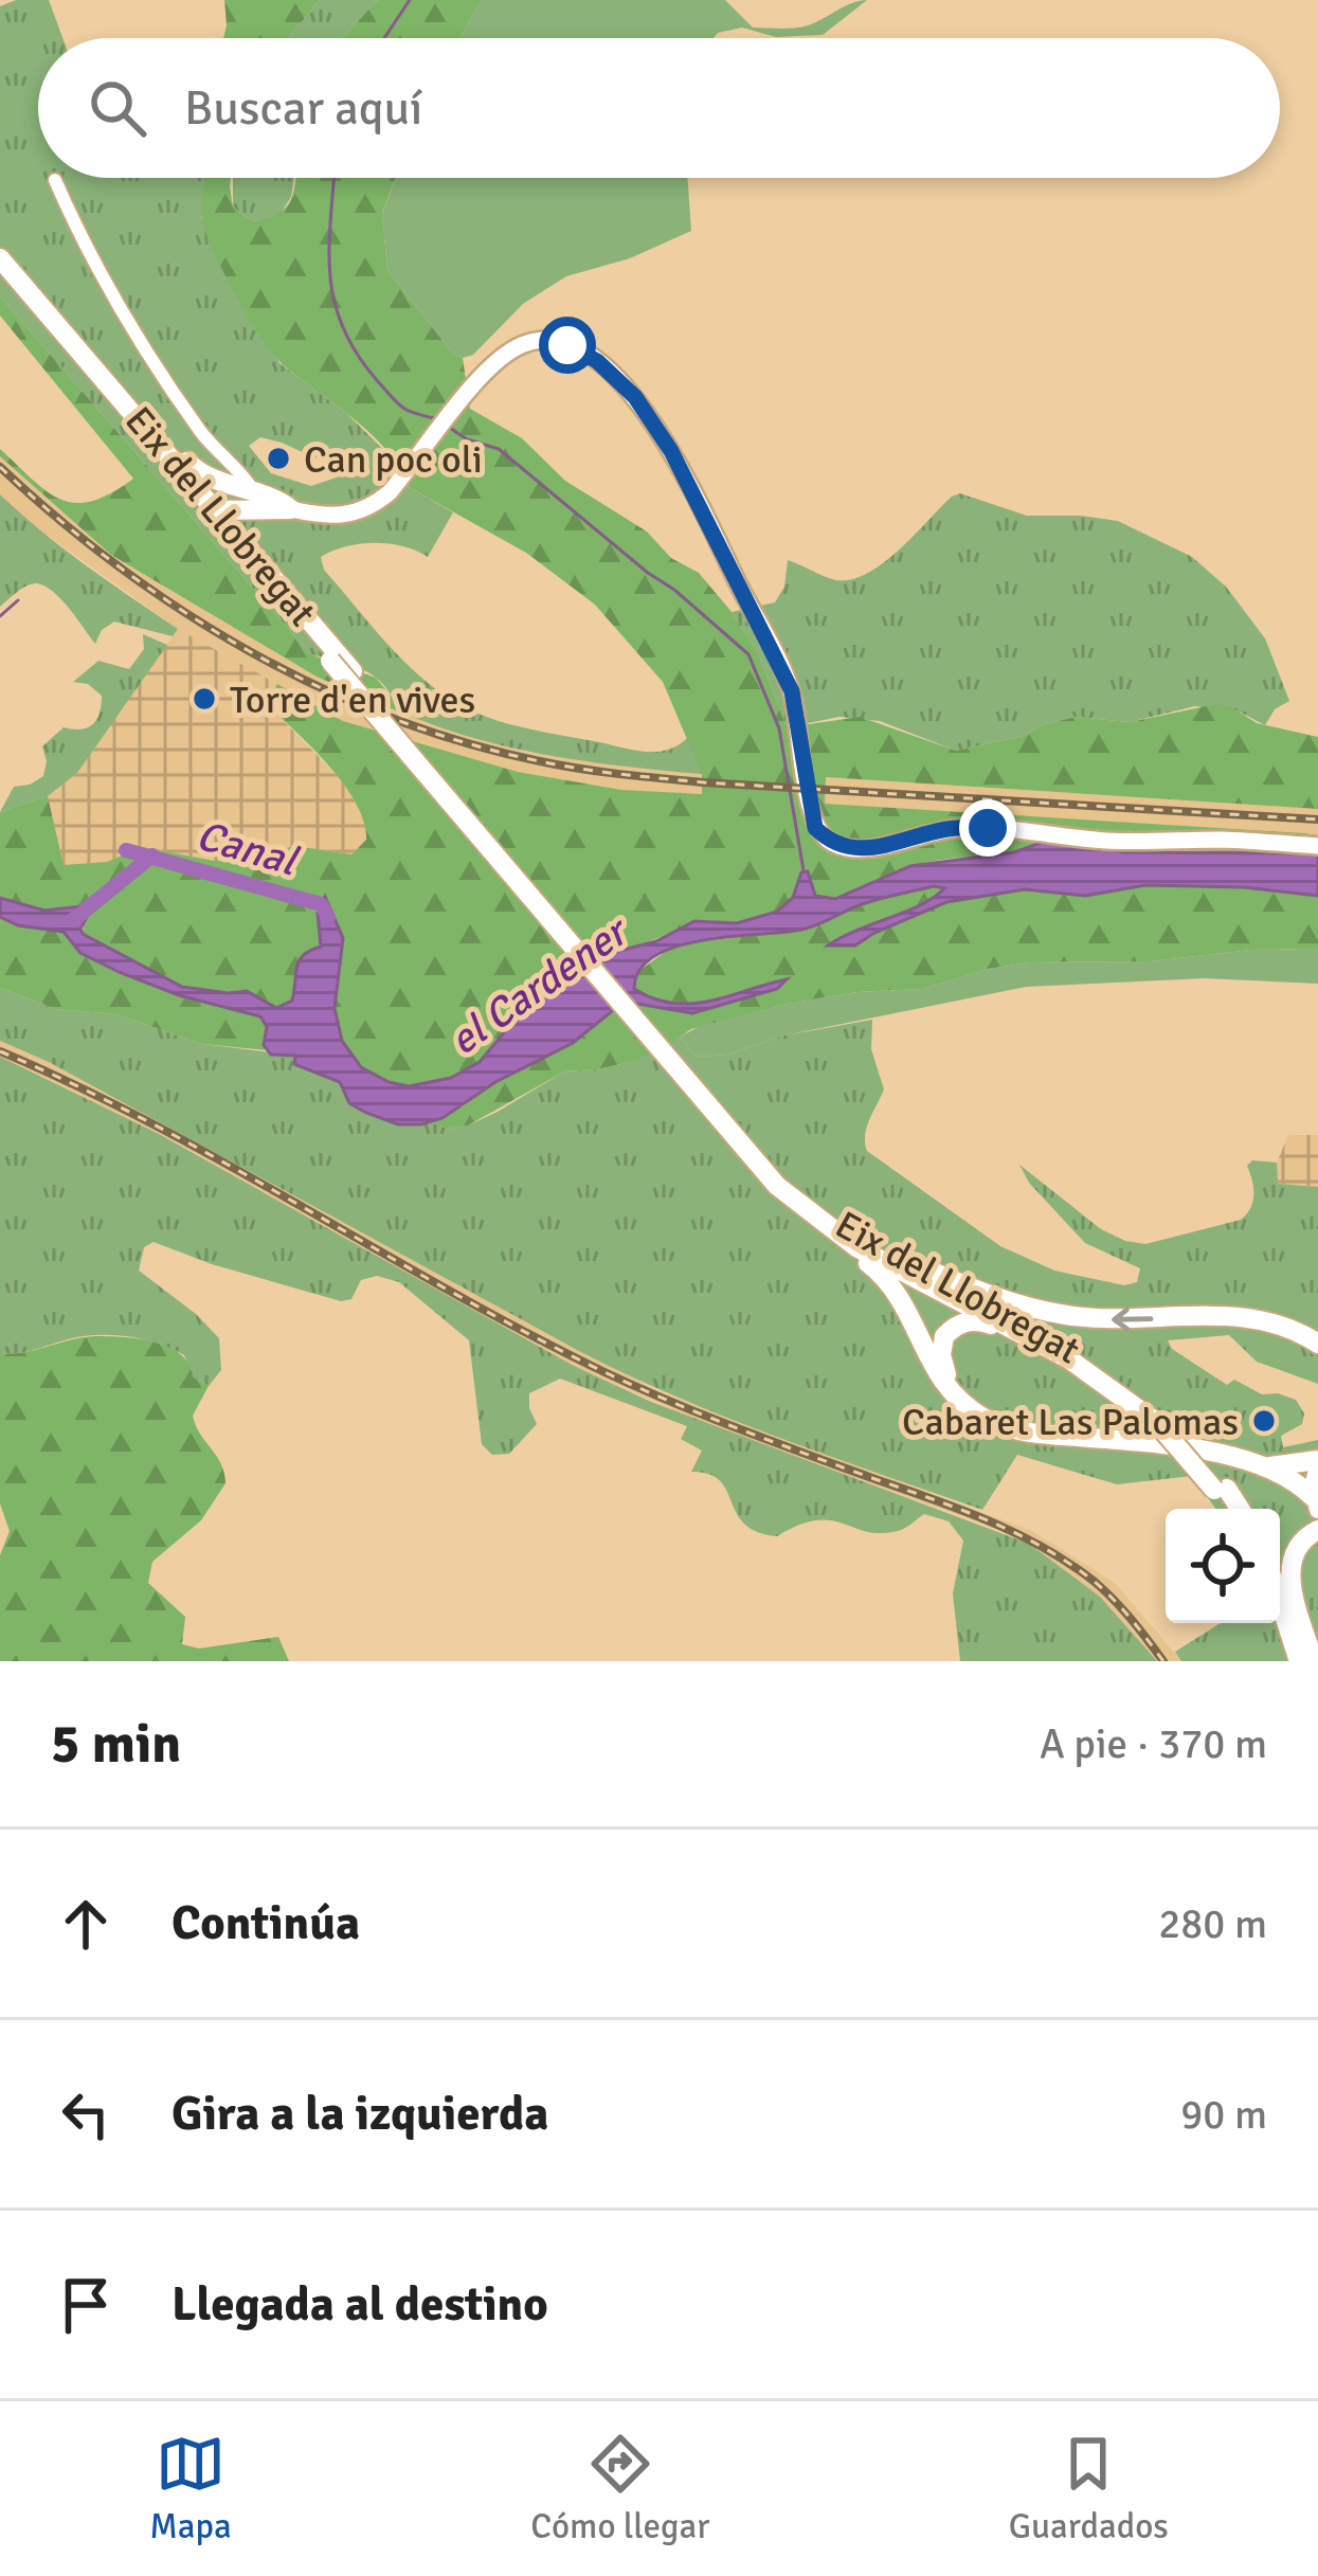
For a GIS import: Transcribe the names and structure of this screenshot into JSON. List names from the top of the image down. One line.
{"streets":{"highway":["Eix del Llobregat"]},"water":["Canal","el Cardener"],"places":["Can poc oli","Torre d'en vives","Cabaret Las Palomas"],"page":{"search":"Buscar aquí","heading":["5 min","A pie · 370 m"],"list":[["Continúa","280 m"],["Gira a la izquierda","90 m"],"Llegada al destino"],"nav":["Mapa","Cómo llegar","Guardados"]}}
